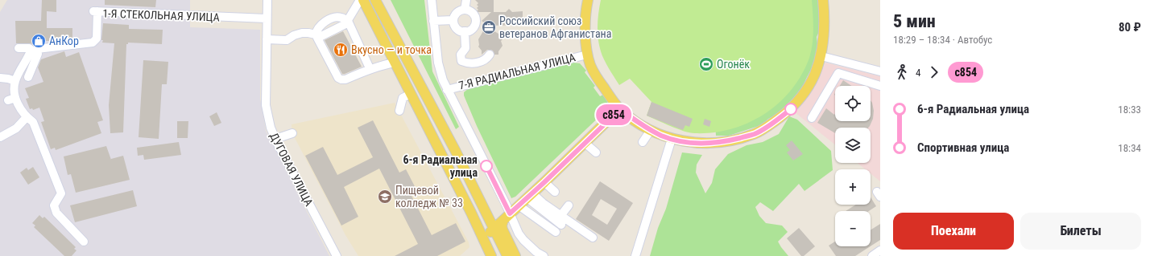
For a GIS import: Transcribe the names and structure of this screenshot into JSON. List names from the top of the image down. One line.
{"streets":{"street":["1-Я СТЕКОЛЬНАЯ УЛИЦА","7-Я РАДИАЛЬНАЯ УЛИЦА","ДУГОВАЯ УЛИЦА"]},"crossings":[["1-Я СТЕКОЛЬНАЯ УЛИЦА","ДУГОВАЯ УЛИЦА"]],"places":{"office":["Российский союз ветеранов Афганистана"],"shop":["АнКор"],"restaurant":["Вкусно — и точка"],"sports":["Огонёк"],"other":["6-я Радиальная улица"],"school or university":["Пищевой колледж № 33"]},"lines":["bus line с854"],"page":{"on_map":"с854","heading":["5 мин","18:29 – 18:34 · Автобус","80 ₽"],"legs":["4","с854"],"map_buttons":["+","−"],"list":[{"name":"6-я Радиальная улица","value":"18:33"},{"name":"Спортивная улица","value":"18:34"}],"buttons":["Поехали","Билеты"]}}
